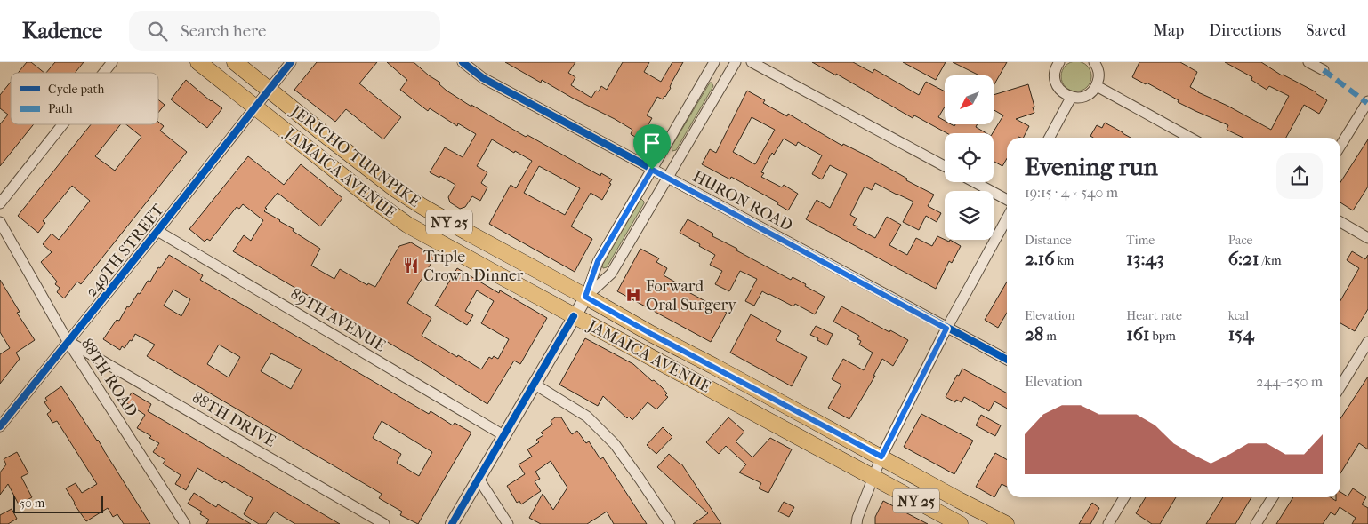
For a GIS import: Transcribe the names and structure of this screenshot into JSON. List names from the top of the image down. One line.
{"streets":{"main road":["JERICHO TURNPIKE","JAMAICA AVENUE","NY 25"],"street":["HURON ROAD","249TH STREET","89TH AVENUE","88TH ROAD","88TH DRIVE"]},"crossings":[["JERICHO TURNPIKE","NY 25"],["JERICHO TURNPIKE","249TH STREET"],["JAMAICA AVENUE","249TH STREET"],["249TH STREET","89TH AVENUE"],["249TH STREET","88TH ROAD"],["249TH STREET","88TH DRIVE"],["88TH ROAD","88TH DRIVE"]],"places":{"restaurant":["Triple Crown Dinner"],"hospital":["Forward Oral Surgery"]},"legend":["Cycle path","Path"],"scale_bar":"50 m","north":"bottom left","page":{"header":"Kadence","search":"Search here","nav":["Map","Directions","Saved"],"heading":["Evening run","19:15 · 4 × 540 m"],"stats":[["Distance","2.16 km"],["Time","13:43"],["Pace","6:21 /km"],["Elevation","28 m"],["Heart rate","161 bpm"],["kcal","154"]],"chart":["Elevation","244–250 m"],"scale":"50 m"}}
